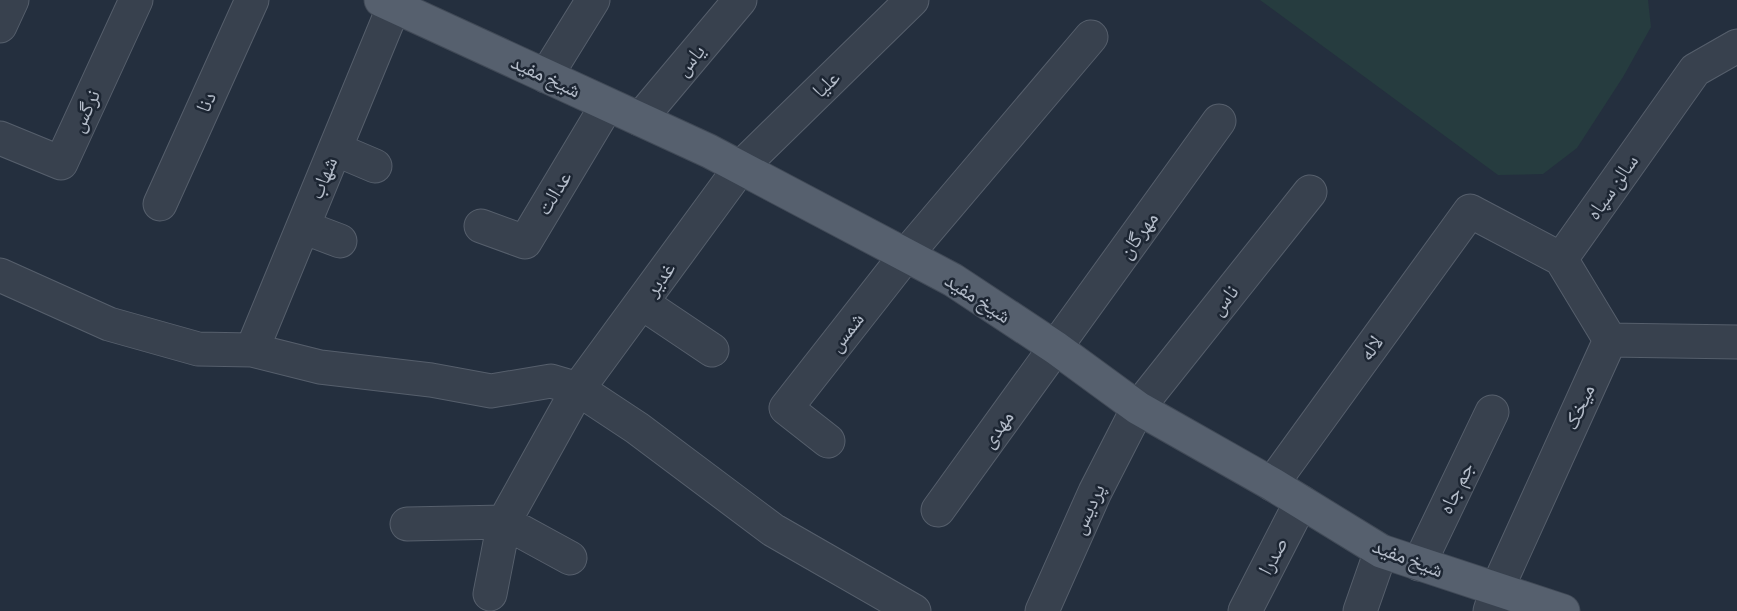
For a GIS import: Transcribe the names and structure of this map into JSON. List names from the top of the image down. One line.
{"streets":{"main road":["شیخ مفید"],"street":["یاس","علیا","دنا","نرگس","شهاب","سالن سپاه","عدالت","مهرگان","غدیر","ناس","شمس","لاله","میخک","مهدی","جم جاه","پردیس","صدرا"]},"crossings":[["یاس","شیخ مفید"],["شیخ مفید","علیا"],["شیخ مفید","شهاب"],["شیخ مفید","عدالت"],["شیخ مفید","مهرگان"],["شیخ مفید","غدیر"],["شیخ مفید","ناس"],["شیخ مفید","شمس"],["شیخ مفید","لاله"],["شیخ مفید","میخک"],["شیخ مفید","مهدی"],["شیخ مفید","جم جاه"],["شیخ مفید","پردیس"],["شیخ مفید","صدرا"],["علیا","غدیر"],["سالن سپاه","لاله"],["مهرگان","مهدی"],["ناس","پردیس"]]}
